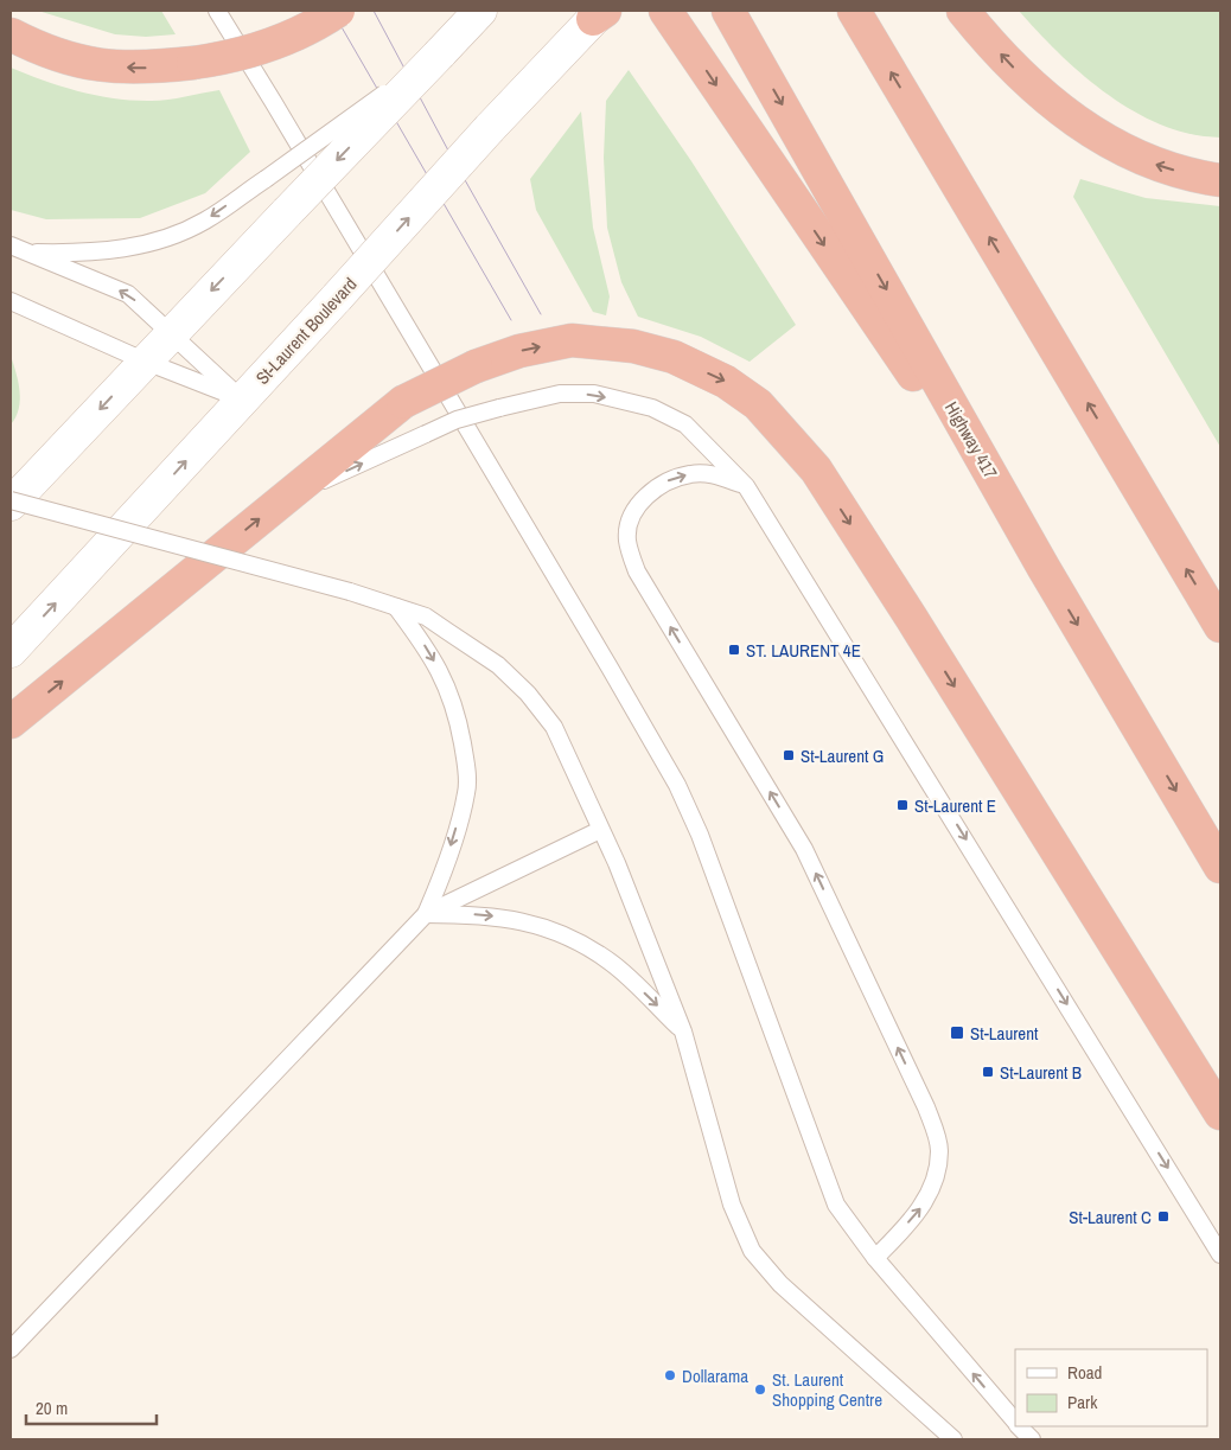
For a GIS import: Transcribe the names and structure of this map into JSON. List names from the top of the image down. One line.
{"streets":{"highway":["Highway 417"],"main road":["St-Laurent Boulevard"]},"places":{"transit":["ST. LAURENT 4E","St-Laurent G","St-Laurent E","St-Laurent","St-Laurent B","St-Laurent C"],"other":["Dollarama","St. Laurent Shopping Centre"]},"legend":["Road","Park"],"scale_bar":"20 m"}
